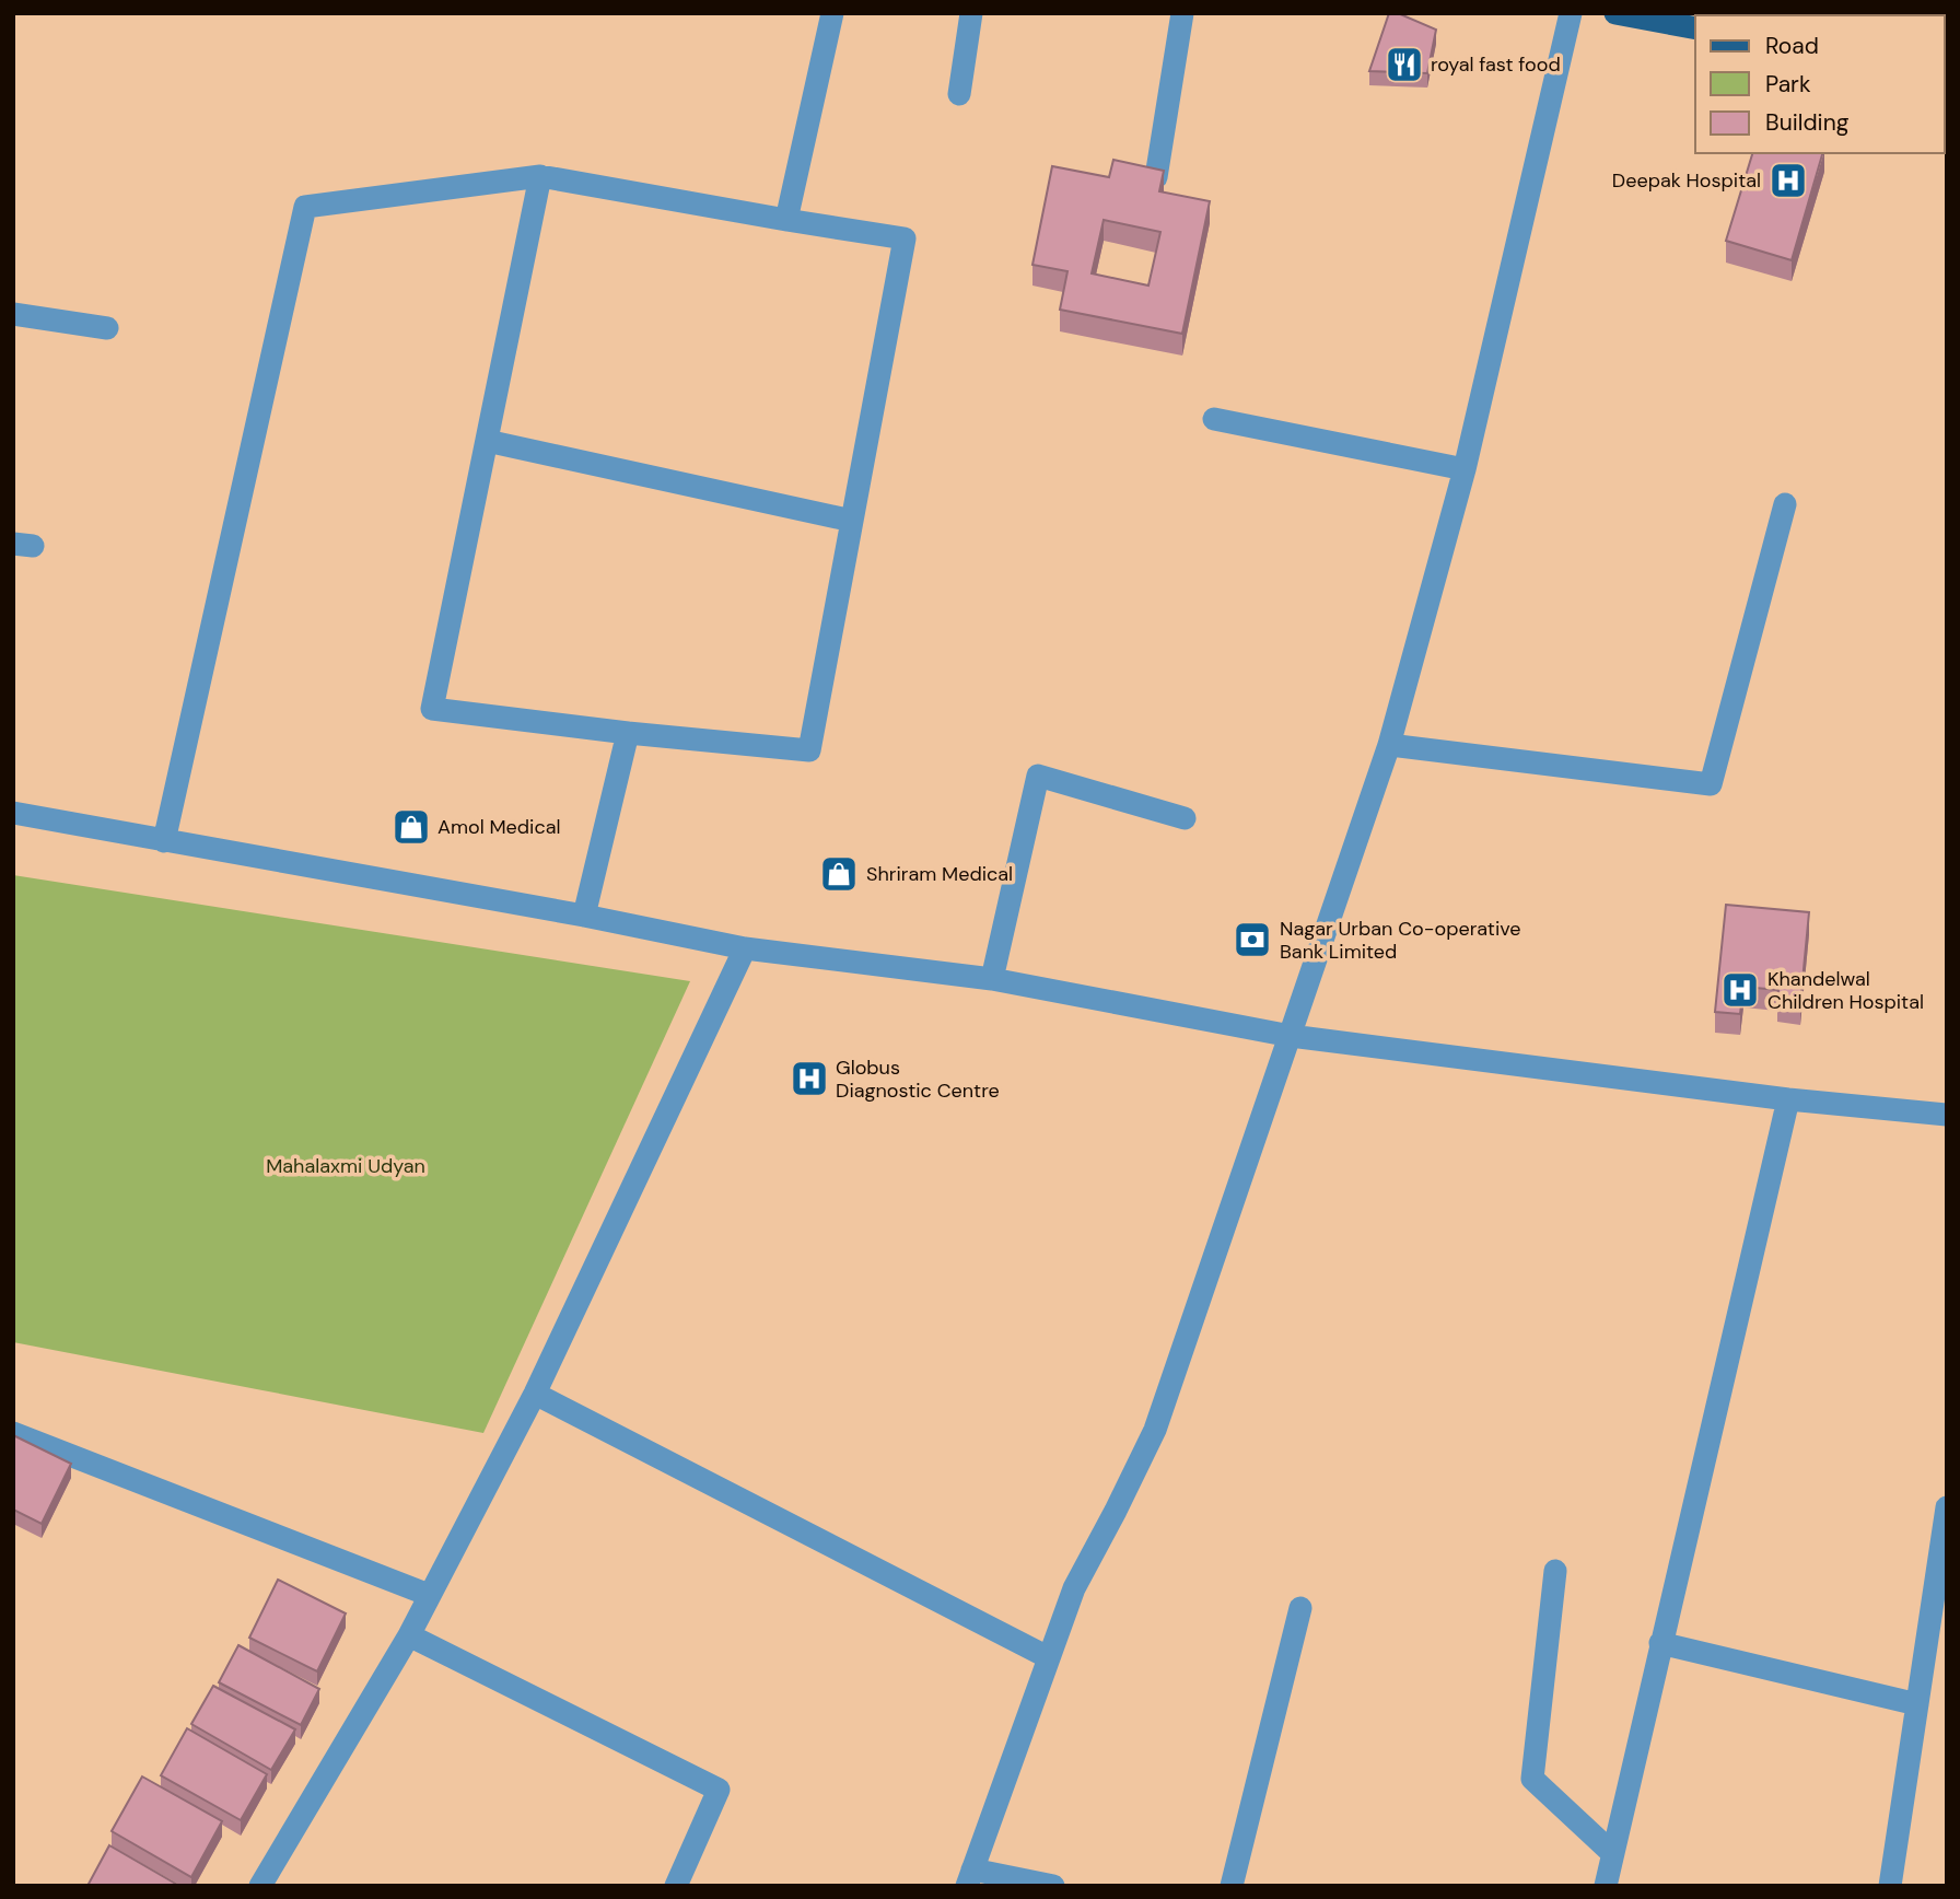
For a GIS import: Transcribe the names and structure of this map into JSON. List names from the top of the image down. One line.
{"parks":["Mahalaxmi Udyan"],"places":{"restaurant":["royal fast food"],"hospital":["Deepak Hospital","Khandelwal Children Hospital","Globus Diagnostic Centre"],"shop":["Amol Medical","Shriram Medical"],"bank":["Nagar Urban Co-operative Bank Limited"]},"legend":["Road","Park","Building"]}
